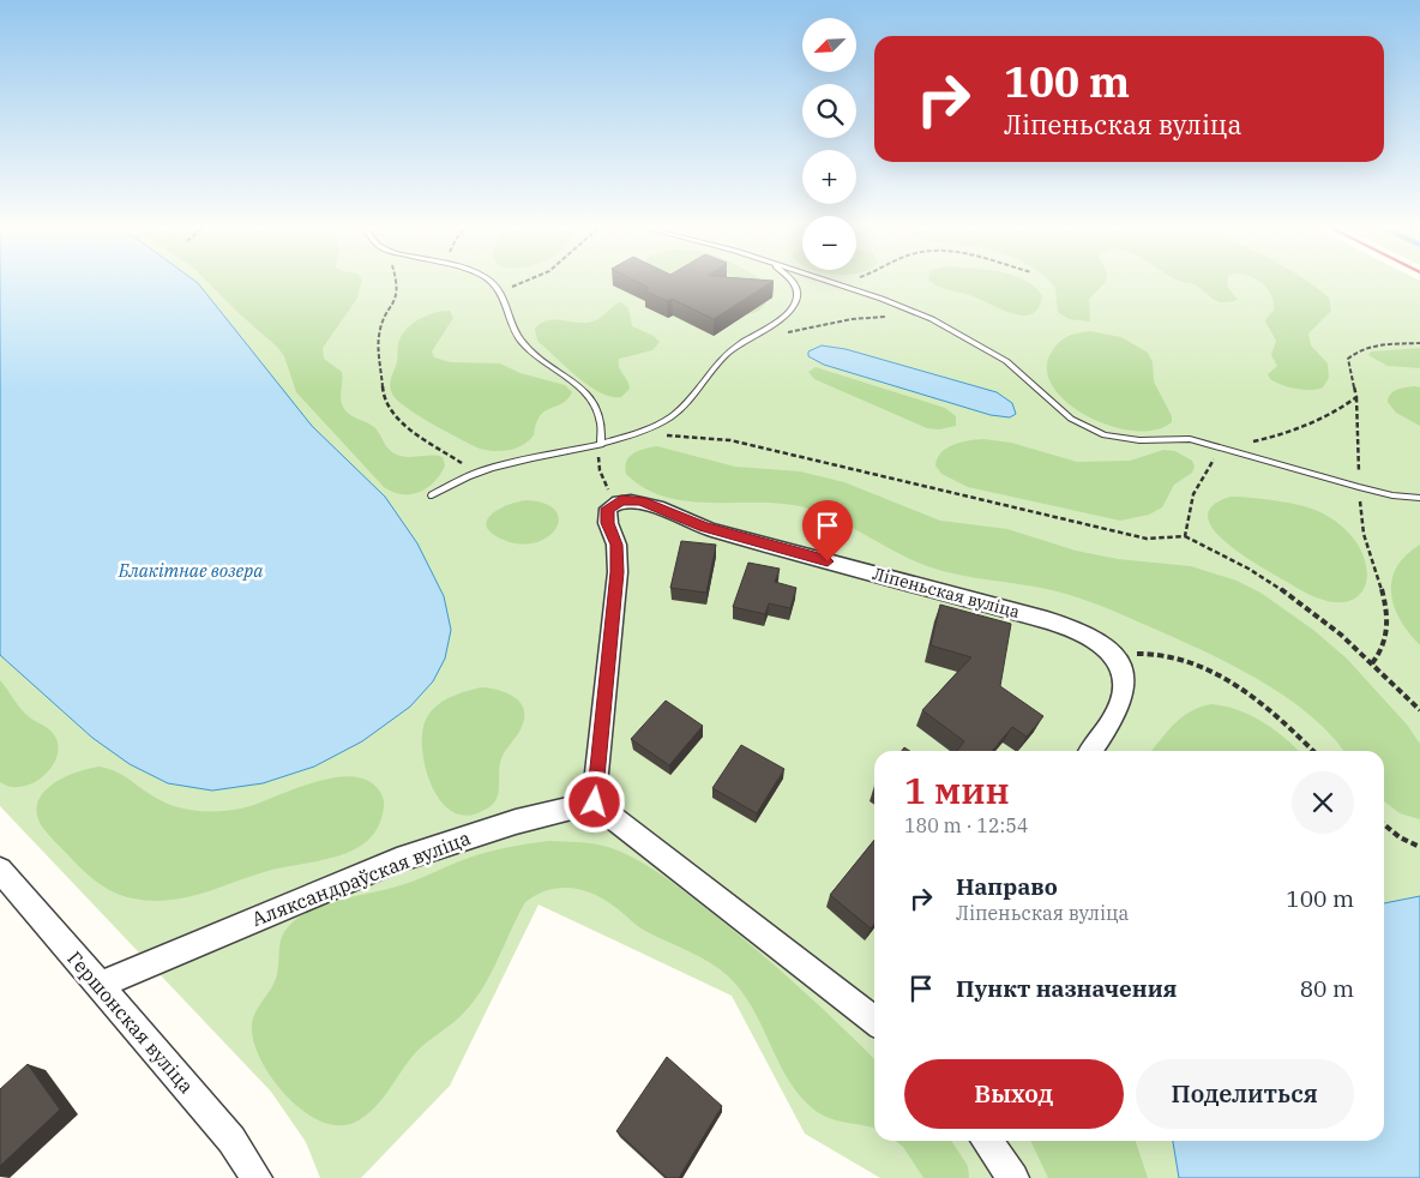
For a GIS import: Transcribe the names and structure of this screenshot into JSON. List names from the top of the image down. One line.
{"streets":{"street":["Ліпеньская вуліца","Аляксандраўская вуліца","Гершонская вуліца"]},"crossings":[["Аляксандраўская вуліца","Гершонская вуліца"]],"water":["Блакітнае возера"],"north":"bottom left","page":{"map_buttons":["+","−"],"turn":["100 m","Ліпеньская вуліца"],"heading":["1 мин","180 m · 12:54"],"list":[{"name":"Направо","note":"Ліпеньская вуліца","value":"100 m"},{"name":"Пункт назначения","value":"80 m"}],"buttons":["Выход","Поделиться"]}}
